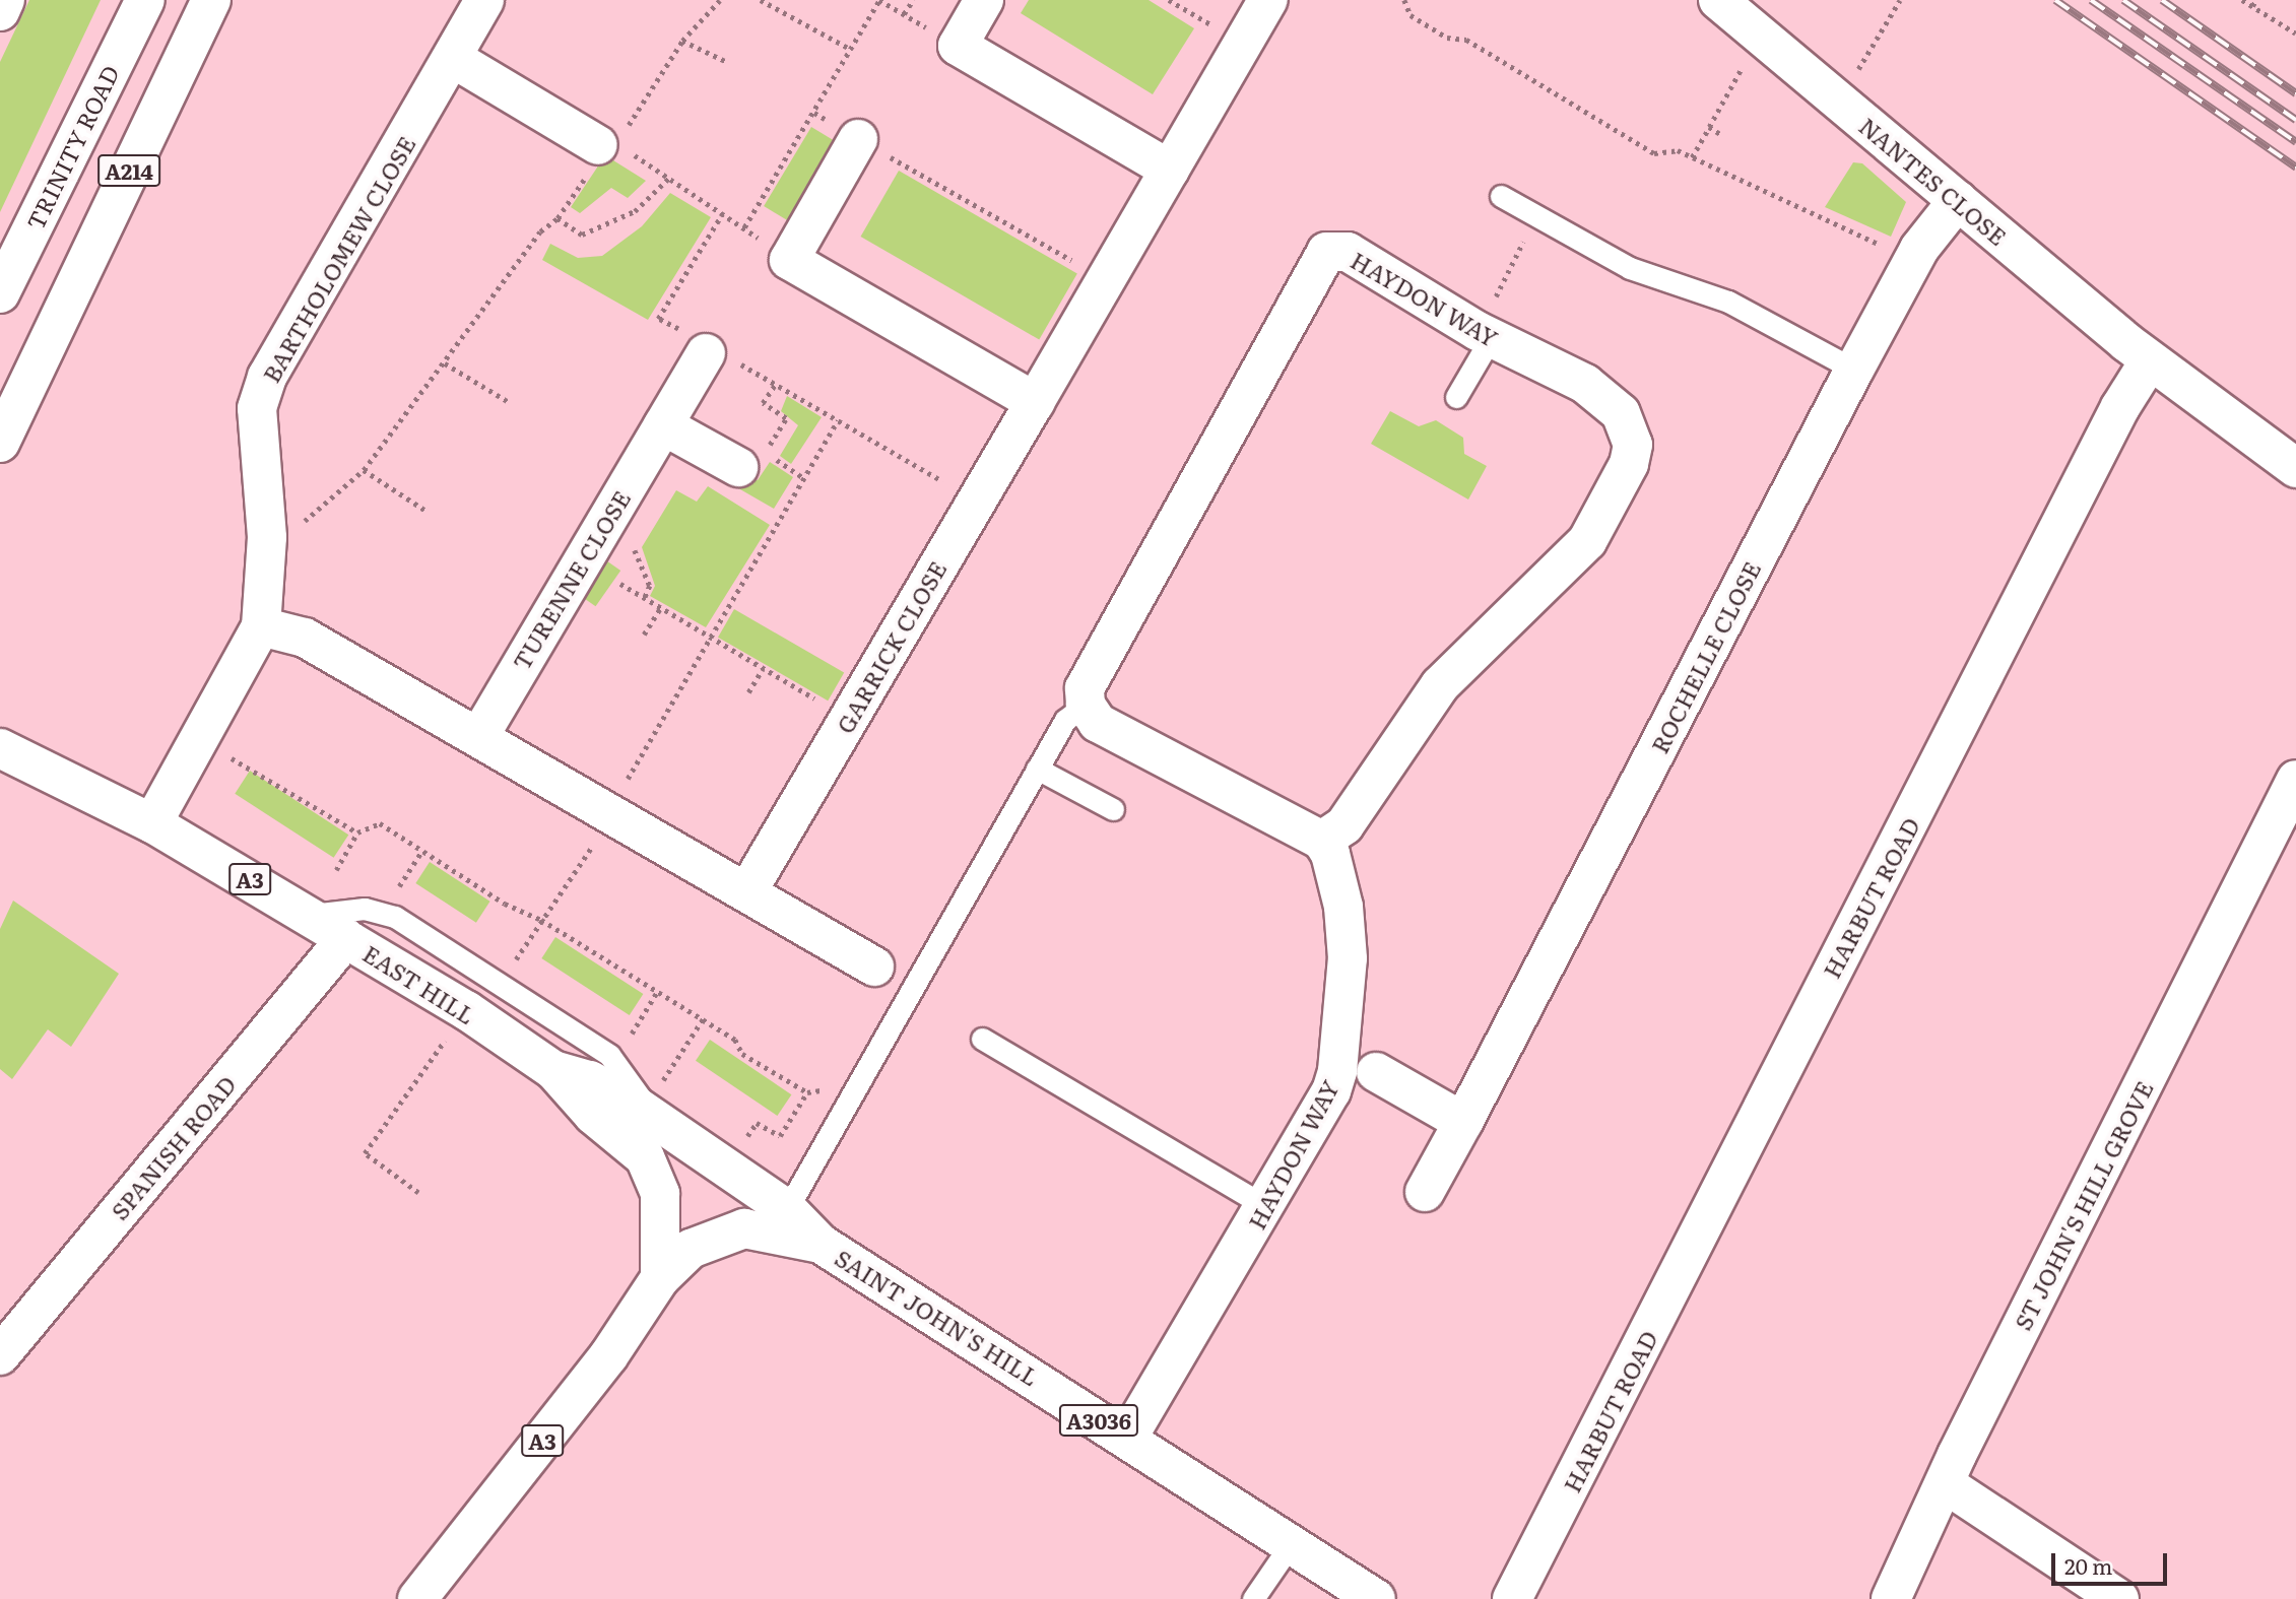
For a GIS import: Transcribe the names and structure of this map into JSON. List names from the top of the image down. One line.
{"streets":{"main road":["TRINITY ROAD","A214","NANTES CLOSE","BARTHOLOMEW CLOSE","HAYDON WAY","TURENNE CLOSE","GARRICK CLOSE","ROCHELLE CLOSE","A3","HARBUT ROAD","EAST HILL","SPANISH ROAD","ST JOHN'S HILL GROVE","SAINT JOHN'S HILL","A3036"]},"crossings":[["NANTES CLOSE","ROCHELLE CLOSE"],["NANTES CLOSE","HARBUT ROAD"],["BARTHOLOMEW CLOSE","EAST HILL"],["HAYDON WAY","SAINT JOHN'S HILL"],["A3","EAST HILL"],["A3","A3036"],["EAST HILL","SPANISH ROAD"],["EAST HILL","SAINT JOHN'S HILL"],["EAST HILL","A3036"],["SAINT JOHN'S HILL","A3036"]],"scale_bar":"20 m"}
